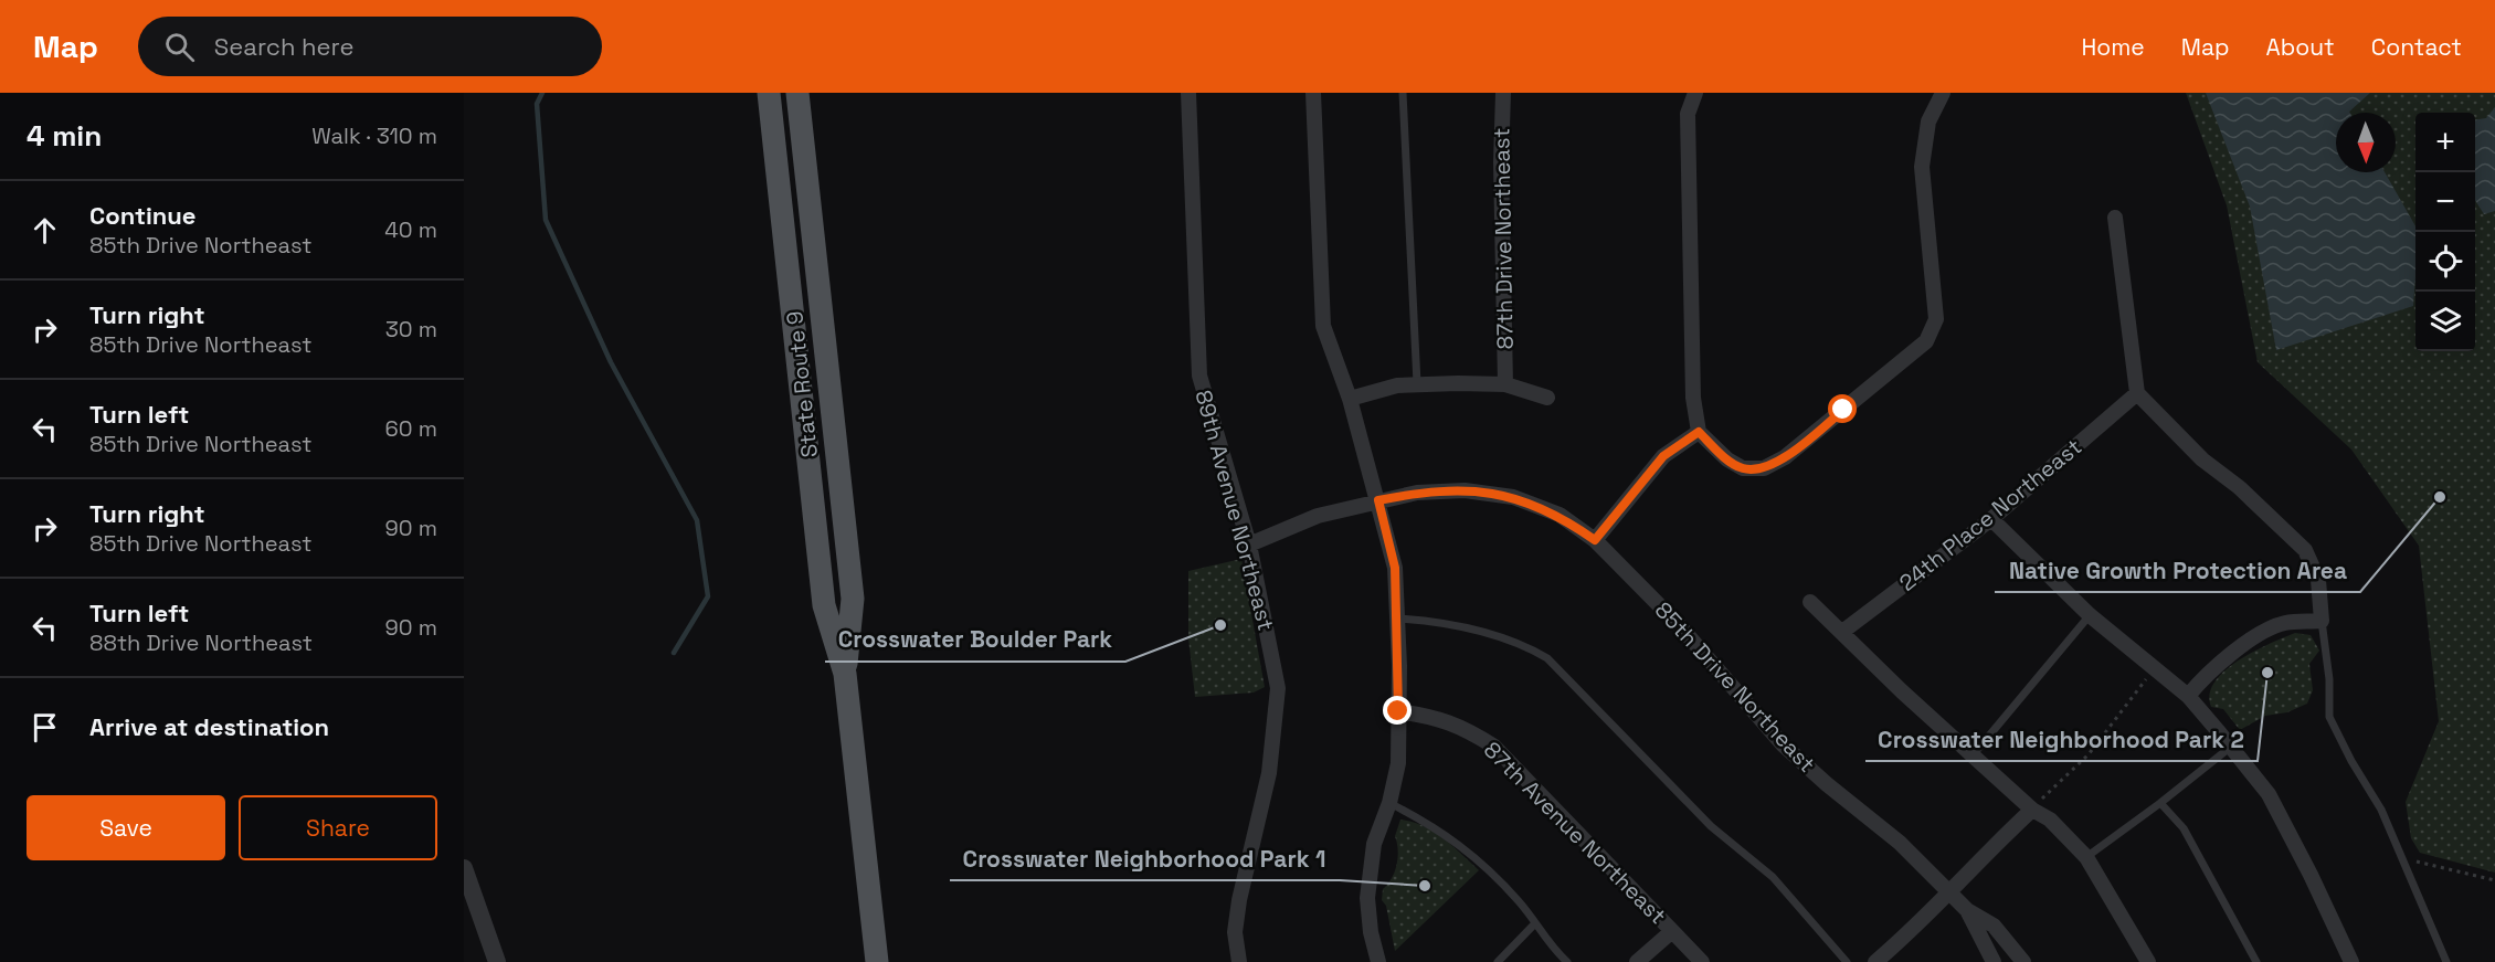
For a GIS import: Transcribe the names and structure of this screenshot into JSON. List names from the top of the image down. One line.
{"streets":{"main road":["State Route 9"],"street":["87th Drive Northeast","89th Avenue Northeast","24th Place Northeast","85th Drive Northeast","87th Avenue Northeast"]},"crossings":[["89th Avenue Northeast","85th Drive Northeast"]],"places":["Native Growth Protection Area","Crosswater Boulder Park","Crosswater Neighborhood Park 2","Crosswater Neighborhood Park 1"],"north":"bottom","page":{"header":"Map","search":"Search here","nav":["Home","Map","About","Contact"],"heading":["4 min","Walk · 310 m"],"map_buttons":["+","−"],"list":[["Continue","85th Drive Northeast","40 m"],["Turn right","85th Drive Northeast","30 m"],["Turn left","85th Drive Northeast","60 m"],["Turn right","85th Drive Northeast","90 m"],["Turn left","88th Drive Northeast","90 m"],"Arrive at destination"],"buttons":["Save","Share"]}}
